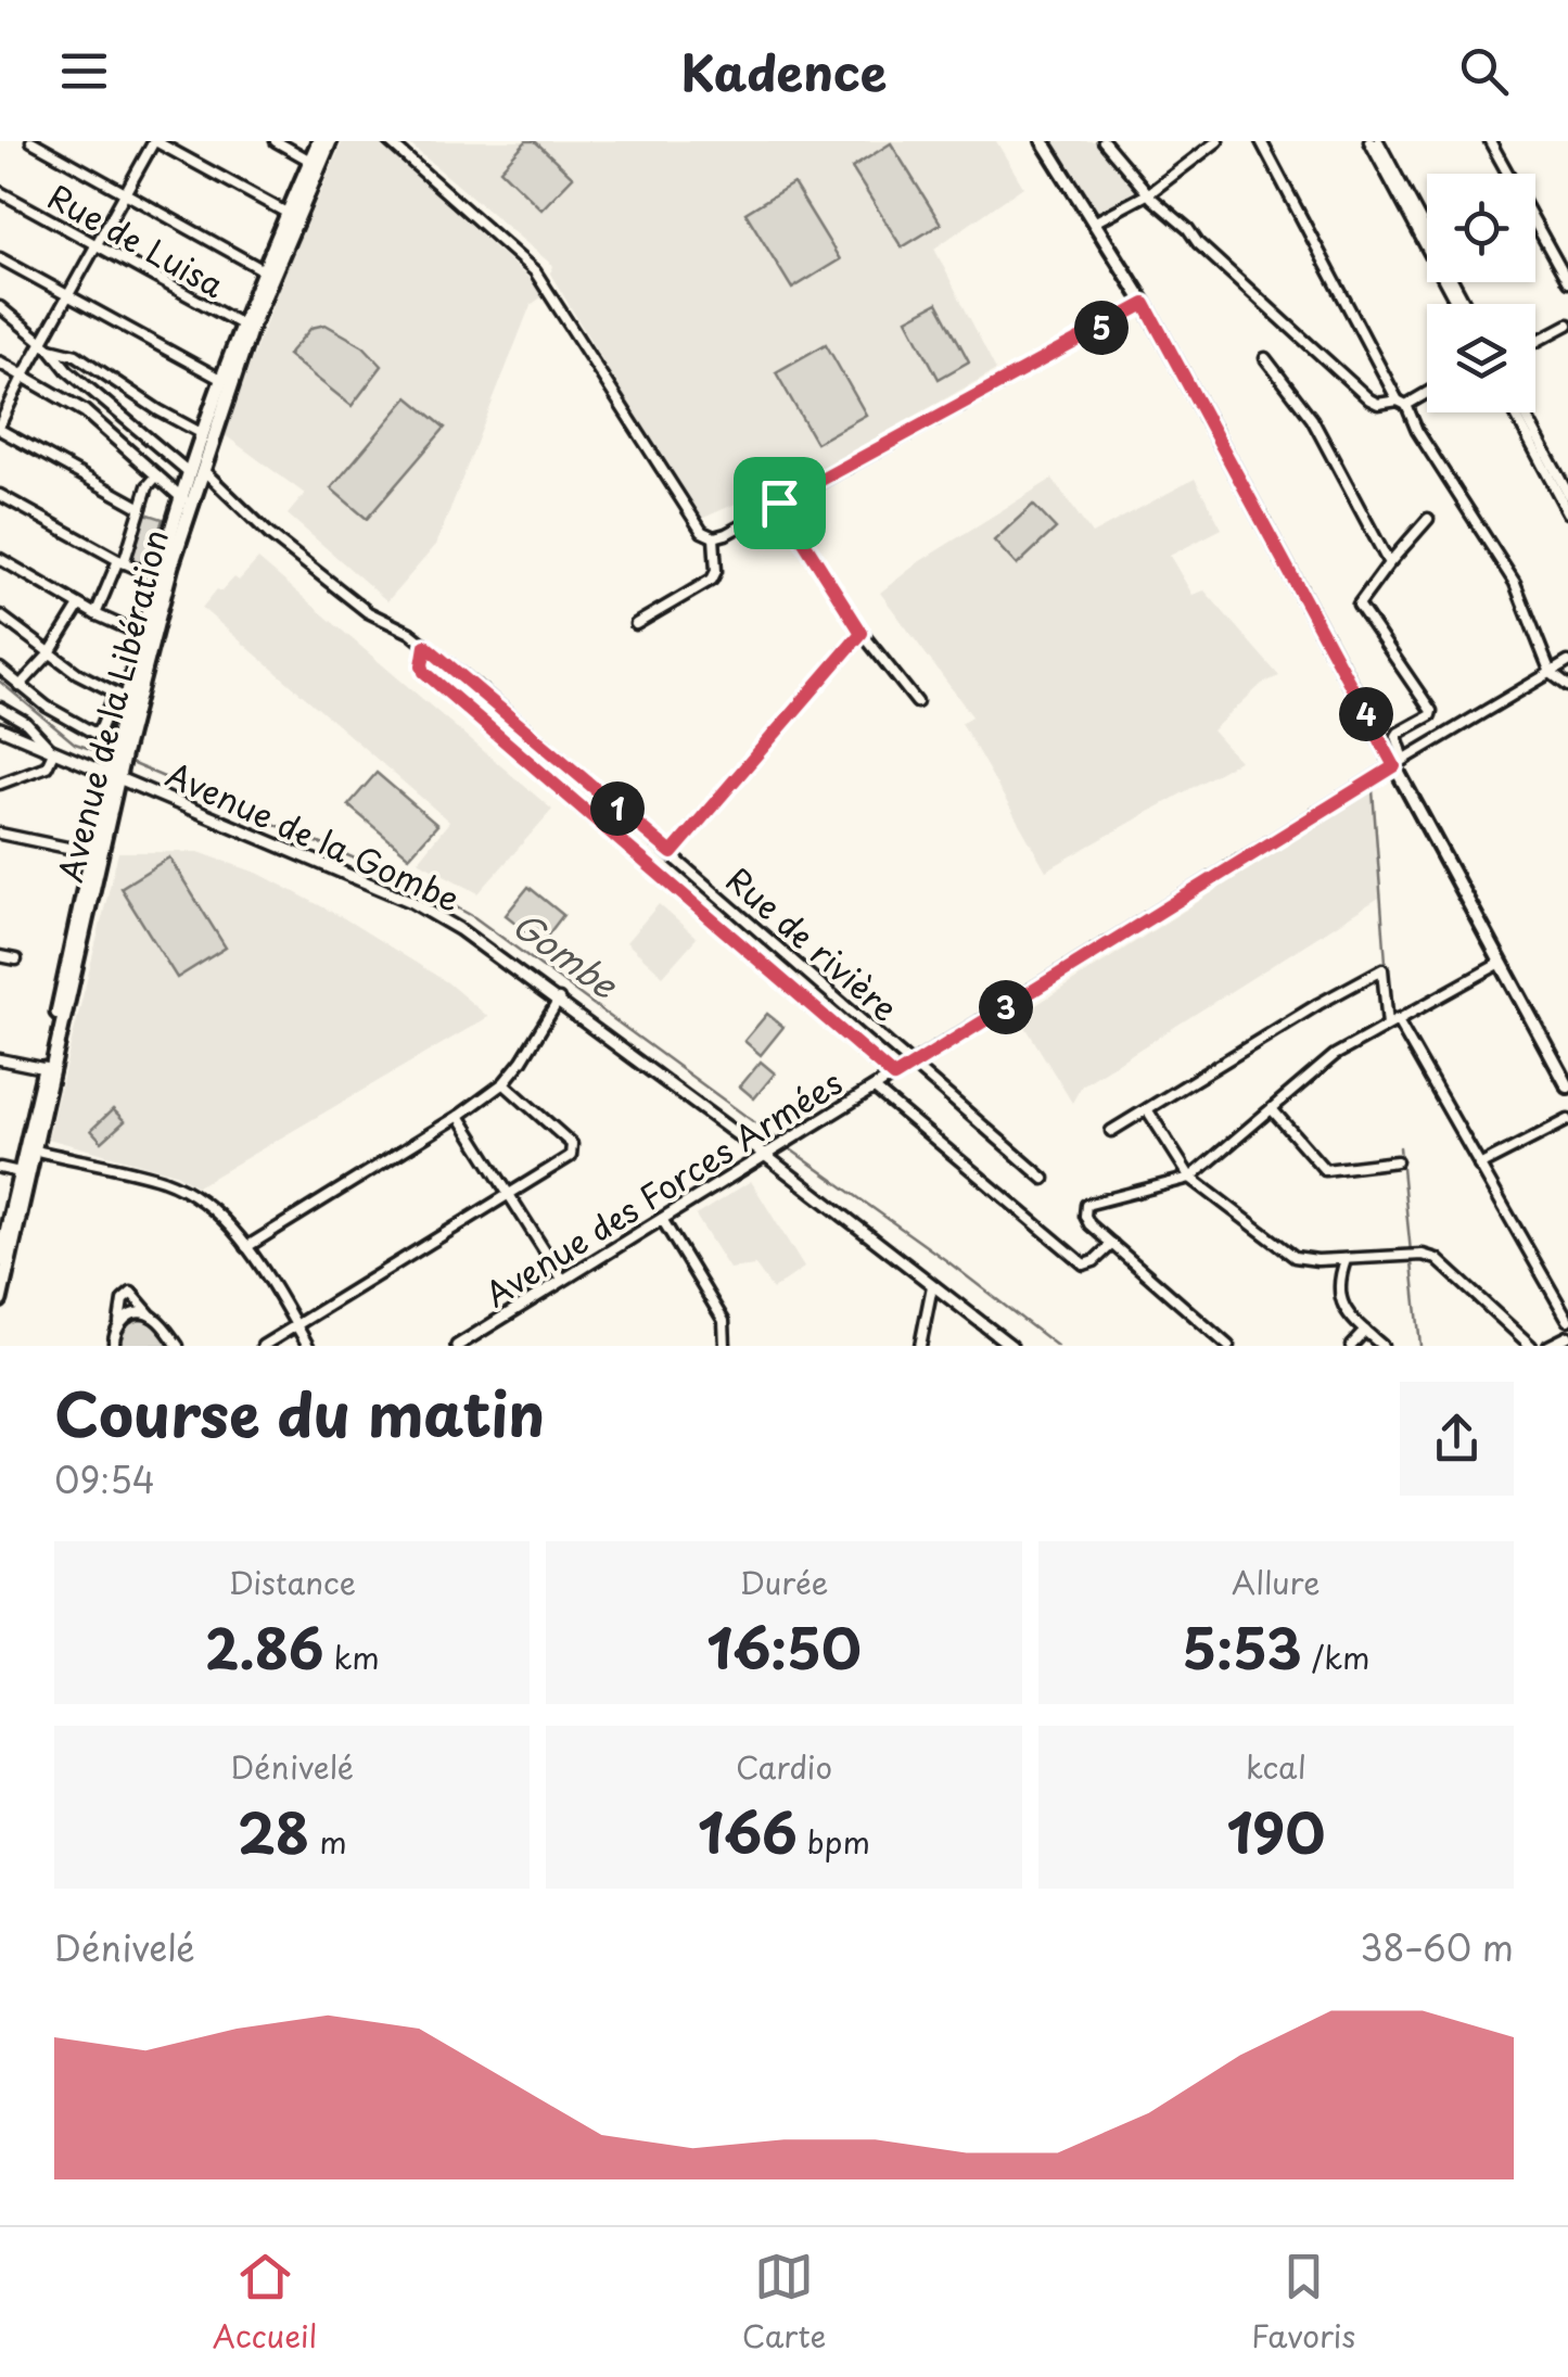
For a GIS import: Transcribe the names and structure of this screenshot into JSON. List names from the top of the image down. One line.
{"streets":{"main road":["Avenue de la Libération"],"street":["Rue de Luisa","Avenue de la Gombe","Rue de rivière","Avenue des Forces Armées"]},"crossings":[["Rue de Luisa","Avenue de la Libération"],["Avenue de la Libération","Avenue de la Gombe"],["Avenue de la Libération","Rue de rivière"],["Avenue de la Gombe","Avenue des Forces Armées"],["Rue de rivière","Avenue des Forces Armées"]],"water":["Gombe"],"page":{"header":"Kadence","pins":["5","4","1","3"],"heading":["Course du matin","09:54"],"stats":[["Distance","2.86 km"],["Durée","16:50"],["Allure","5:53 /km"],["Dénivelé","28 m"],["Cardio","166 bpm"],["kcal","190"]],"chart":["Dénivelé","38–60 m"],"tabs":["Accueil","Carte","Favoris"]}}
